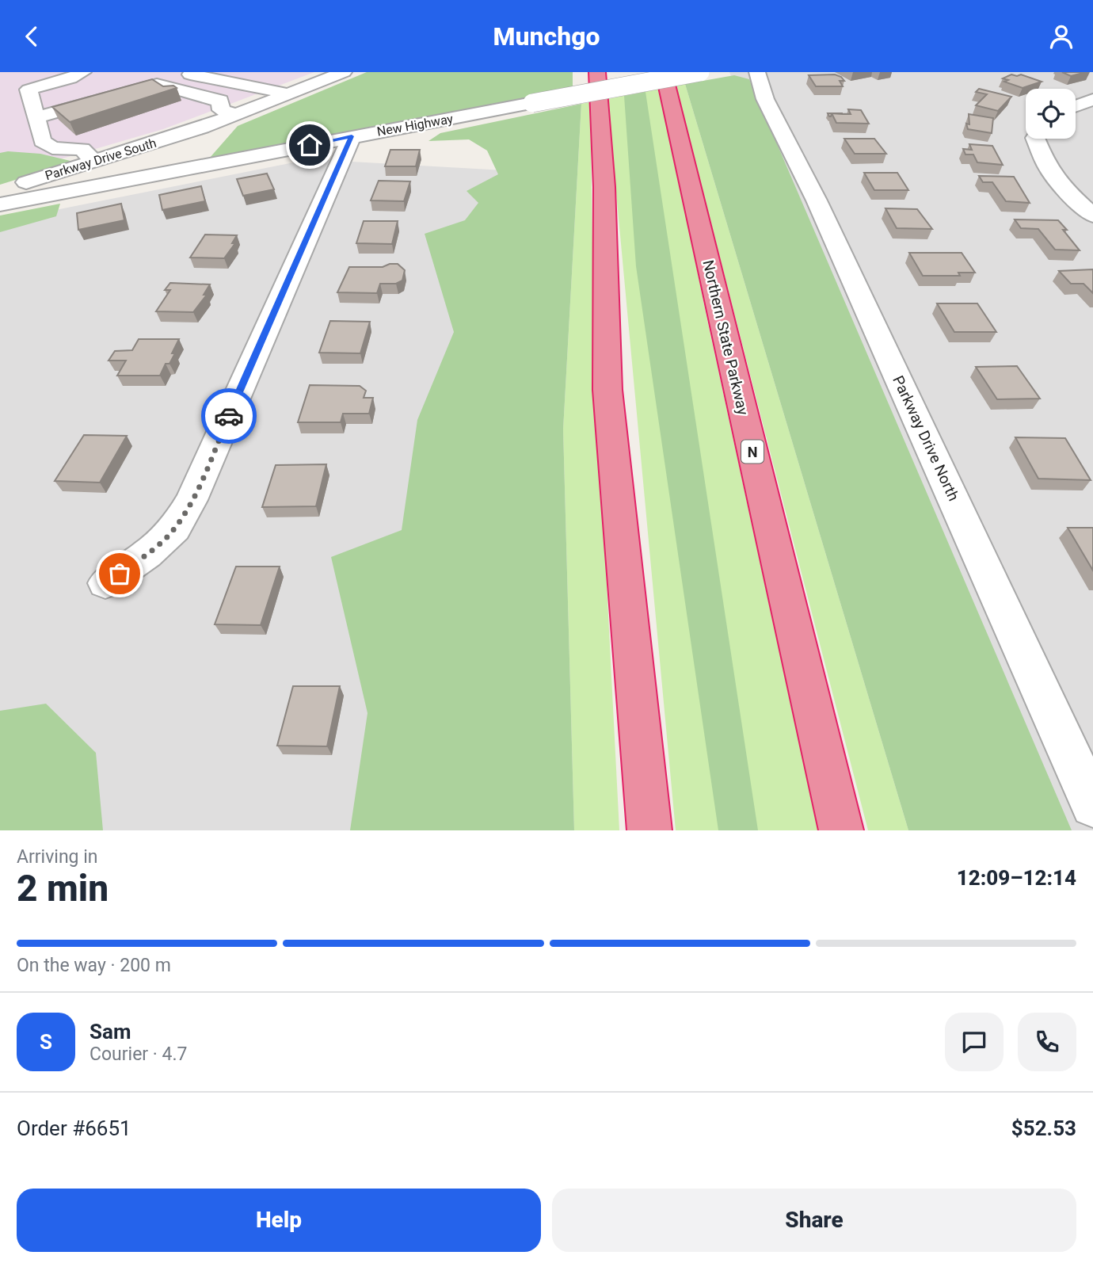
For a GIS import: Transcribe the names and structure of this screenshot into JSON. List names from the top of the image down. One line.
{"streets":{"highway":["Northern State Parkway","N"],"street":["New Highway","Parkway Drive South","Parkway Drive North"]},"page":{"header":"Munchgo","heading":["2 min","Arriving in","12:09–12:14"],"panel":["Sam","Courier · 4.7","Order #6651","$52.53"],"bar":"On the way · 200 m","round":"S","buttons":["Help","Share"]}}
